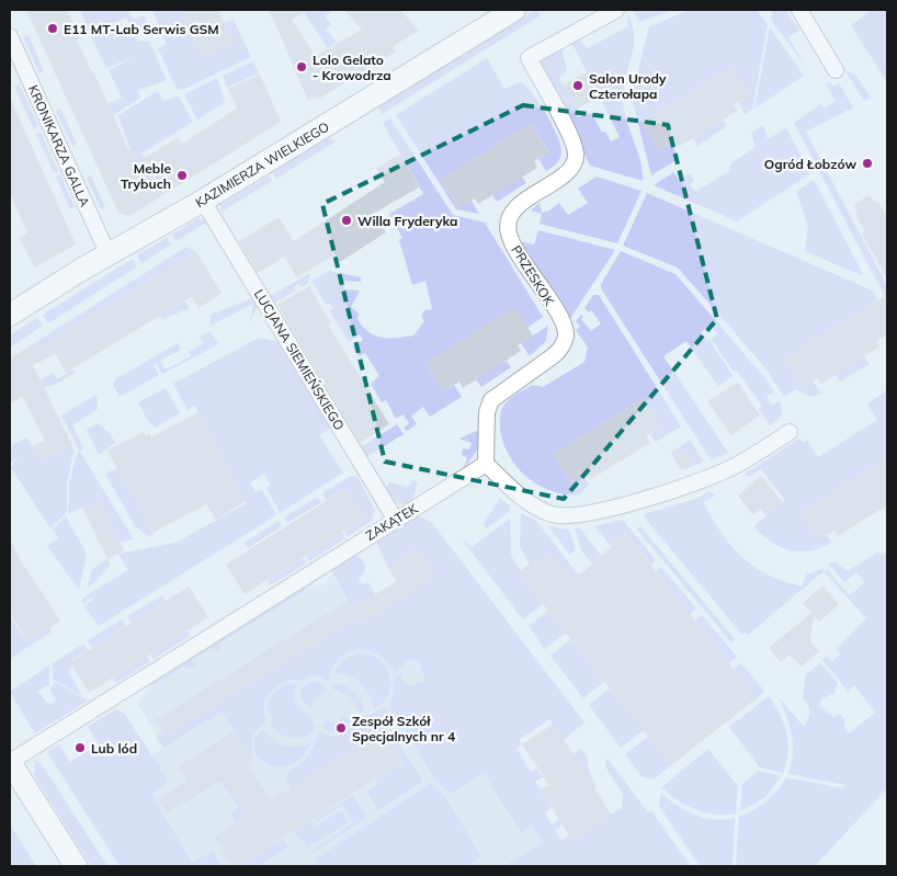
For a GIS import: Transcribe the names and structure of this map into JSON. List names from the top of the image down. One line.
{"streets":{"street":["KRONIKARZA GALLA","KAZIMIERZA WIELKIEGO","PRZESKOK","LUCJANA SIEMIEŃSKIEGO","ZAKĄTEK"]},"crossings":[["KRONIKARZA GALLA","KAZIMIERZA WIELKIEGO"],["KAZIMIERZA WIELKIEGO","LUCJANA SIEMIEŃSKIEGO"],["PRZESKOK","ZAKĄTEK"],["LUCJANA SIEMIEŃSKIEGO","ZAKĄTEK"]],"places":["E11 MT-Lab Serwis GSM","Lolo Gelato - Krowodrza","Salon Urody Czterołapa","Ogród Łobzów","Meble Trybuch","Willa Fryderyka","Zespół Szkół Specjalnych nr 4","Lub lód"]}
